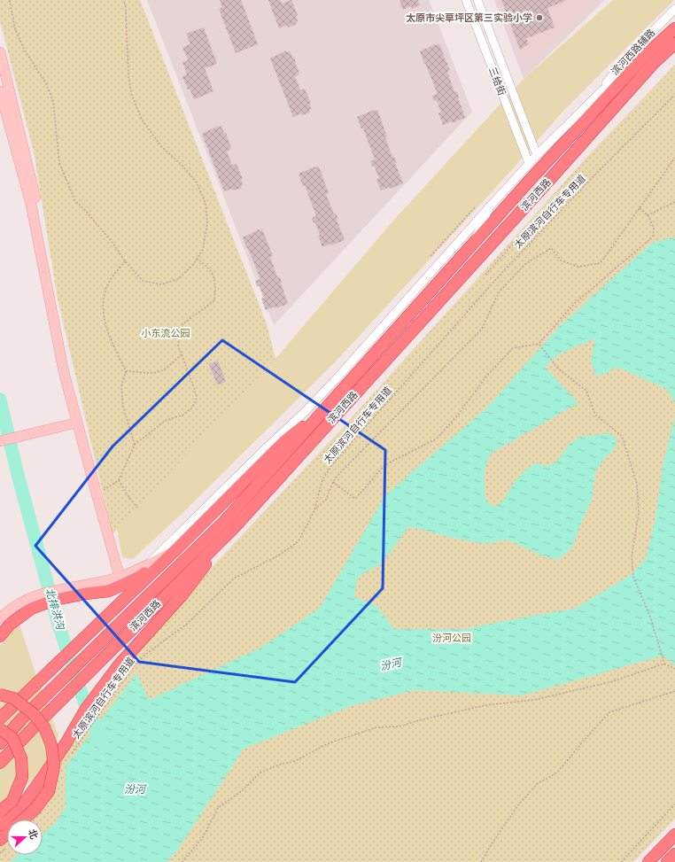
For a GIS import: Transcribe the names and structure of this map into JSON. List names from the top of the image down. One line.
{"streets":{"highway":["滨河西路"],"street":["滨河西路辅路","三给街"],"path":["太原滨河自行车专用道"]},"water":["北排洪沟","汾河"],"parks":["小东流公园","汾河公园"],"places":["太原市尖草坪区第三实验小学"],"north":"right"}
